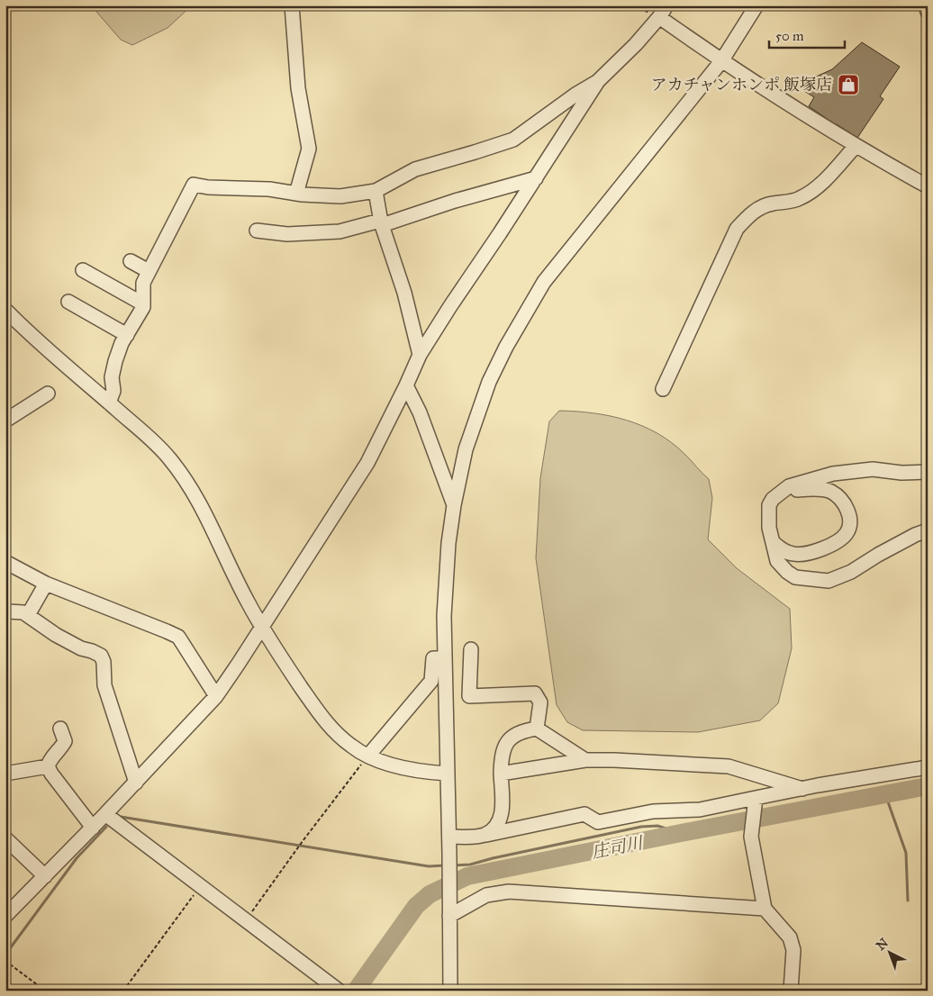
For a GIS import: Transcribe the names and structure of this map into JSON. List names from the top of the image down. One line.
{"water":["庄司川"],"places":{"shop":["アカチャンホンポ 飯塚店"]},"scale_bar":"50 m","north":"top left"}
